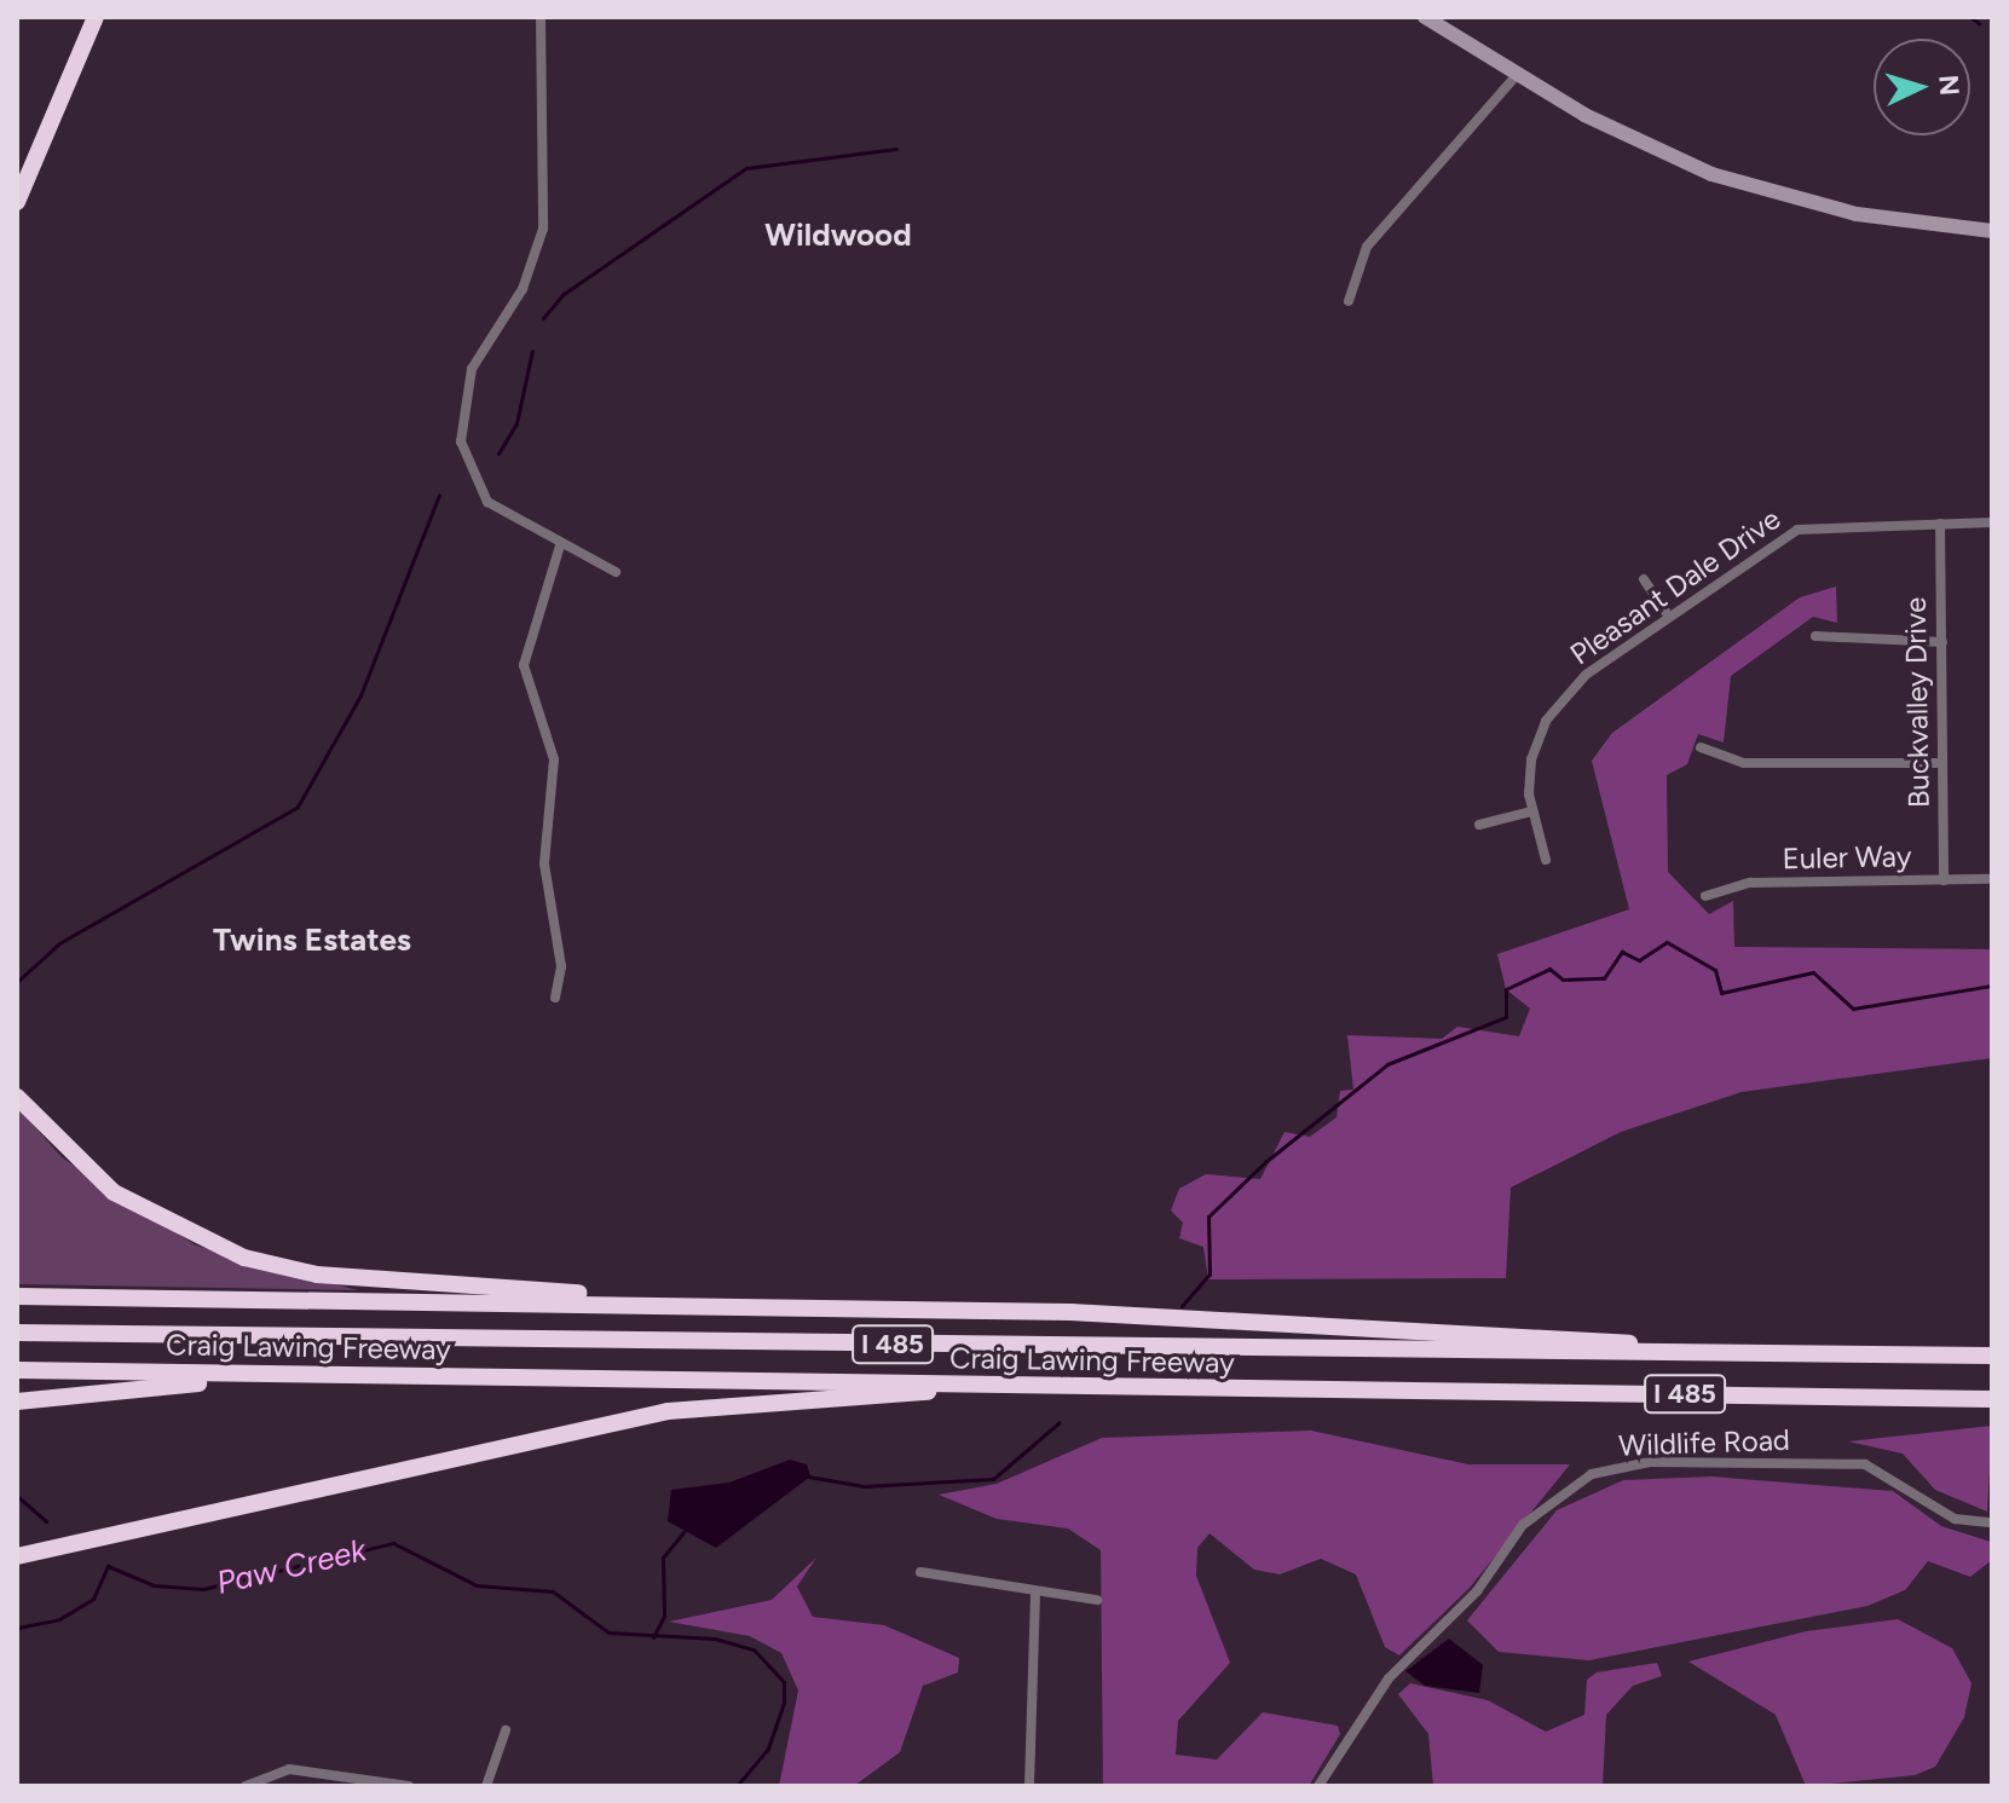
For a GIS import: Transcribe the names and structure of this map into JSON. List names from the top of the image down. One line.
{"streets":{"highway":["I 485","Craig Lawing Freeway"],"street":["Pleasant Dale Drive","Buckvalley Drive","Euler Way","Wildlife Road"]},"crossings":[["Pleasant Dale Drive","Buckvalley Drive"],["Buckvalley Drive","Euler Way"]],"districts":["Wildwood","Twins Estates"],"water":["Paw Creek"],"north":"right"}
